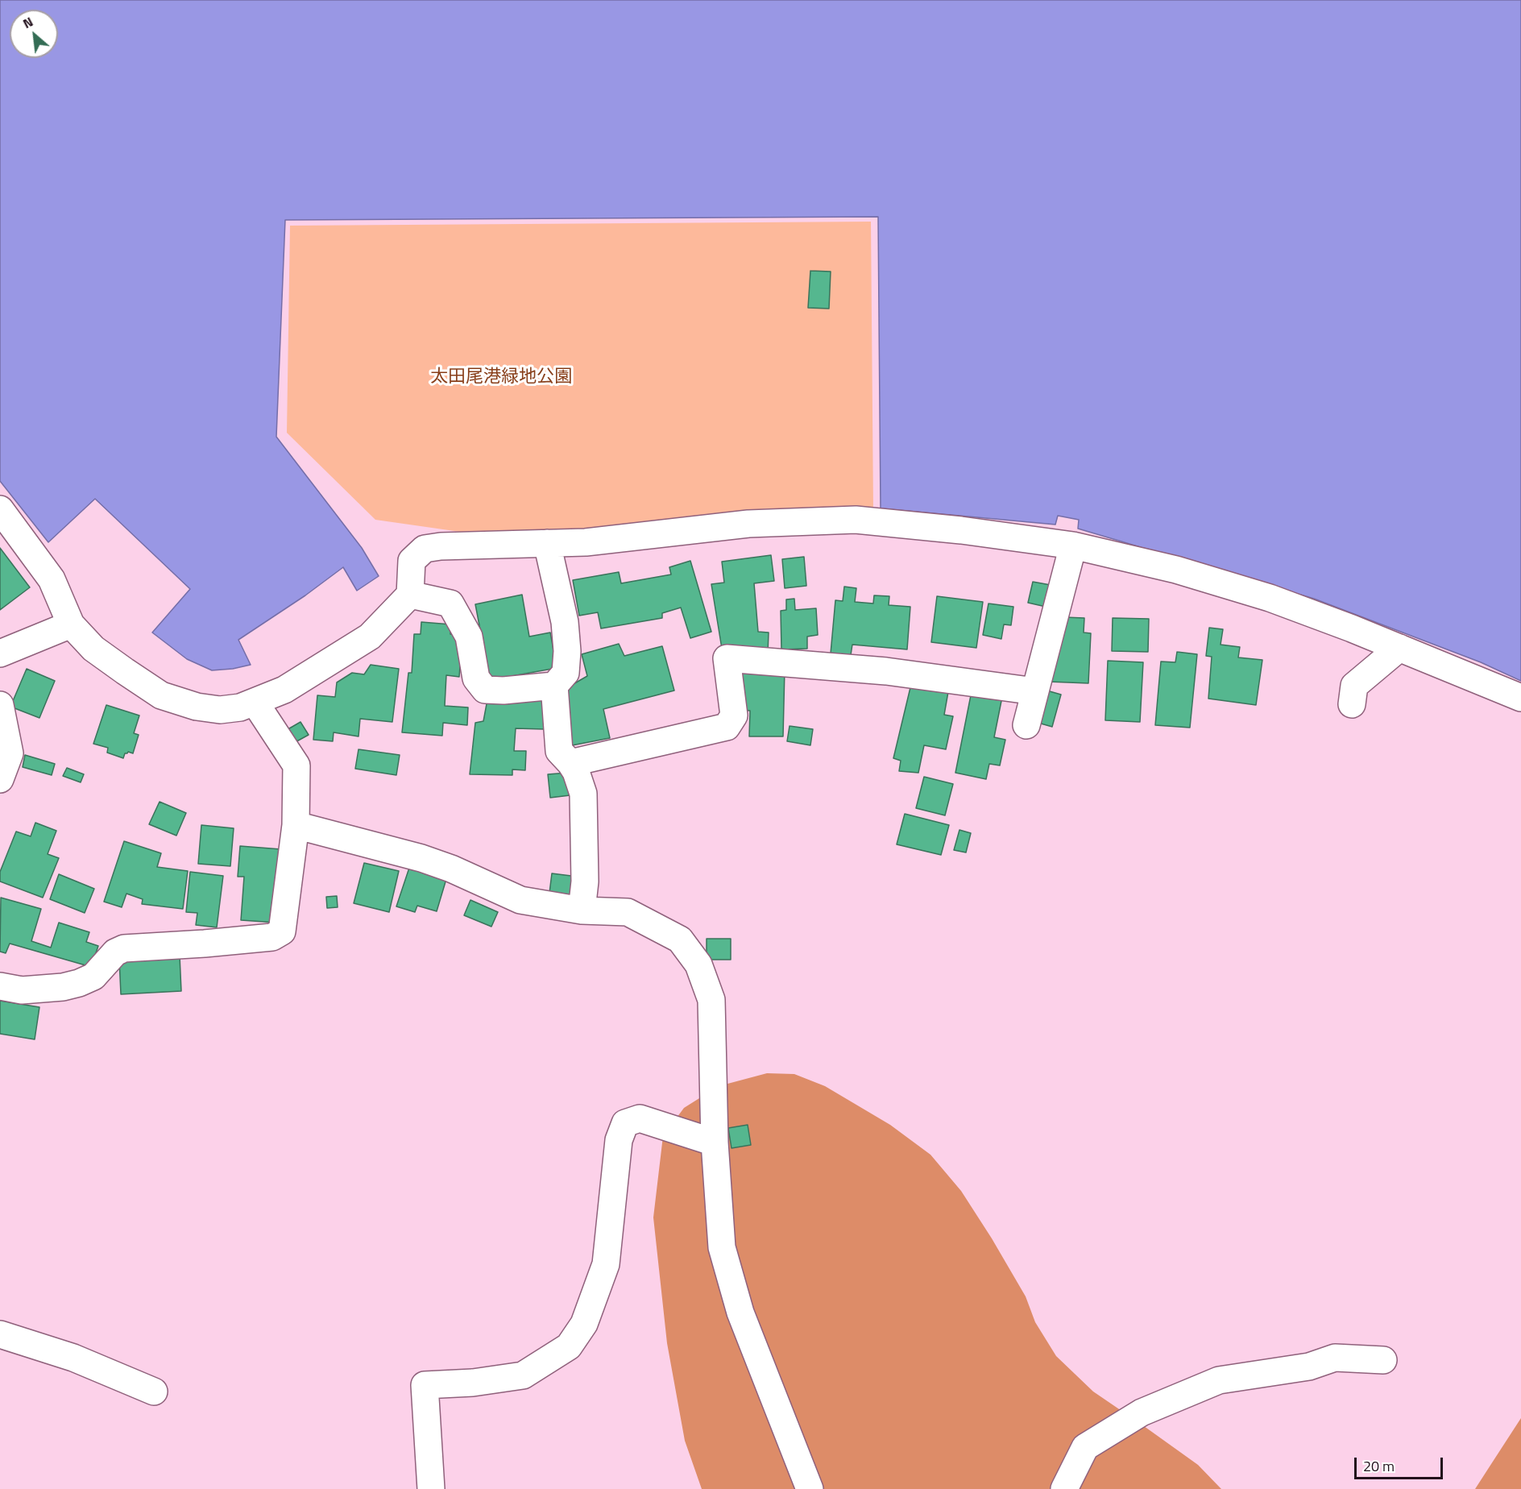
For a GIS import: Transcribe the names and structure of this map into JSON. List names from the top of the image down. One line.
{"parks":["太田尾港緑地公園"],"scale_bar":"20 m","north":"top left"}
